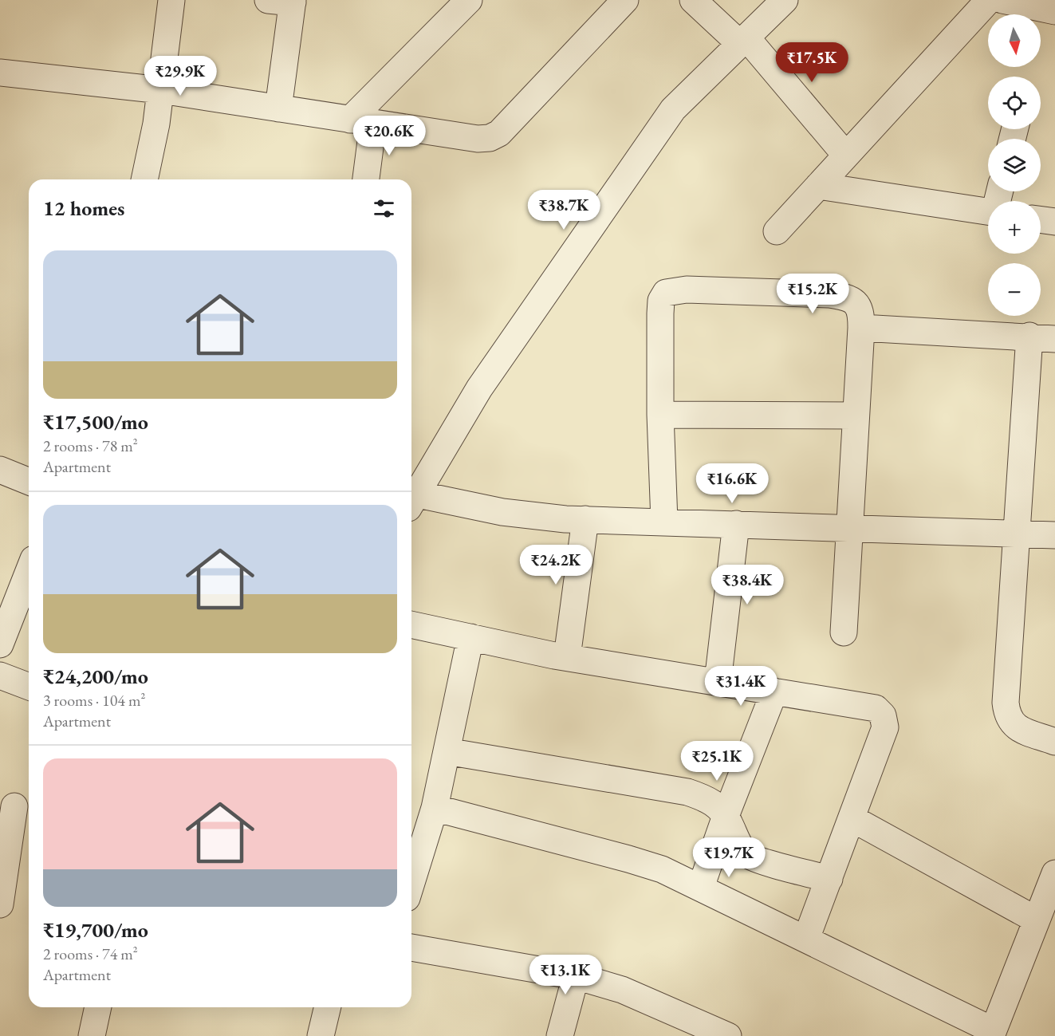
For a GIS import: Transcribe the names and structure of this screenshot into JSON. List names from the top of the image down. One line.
{"north":"bottom","page":{"map_buttons":["+","−"],"price":["₹17.5K","₹29.9K","₹20.6K","₹38.7K","₹15.2K","₹16.6K","₹24.2K","₹38.4K","₹31.4K","₹25.1K","₹19.7K","₹13.1K"],"heading":"12 homes","list":[{"name":"₹17,500/mo","note":"2 rooms · 78 m² · Apartment"},{"name":"₹24,200/mo","note":"3 rooms · 104 m² · Apartment"},{"name":"₹19,700/mo","note":"2 rooms · 74 m² · Apartment"}]}}
